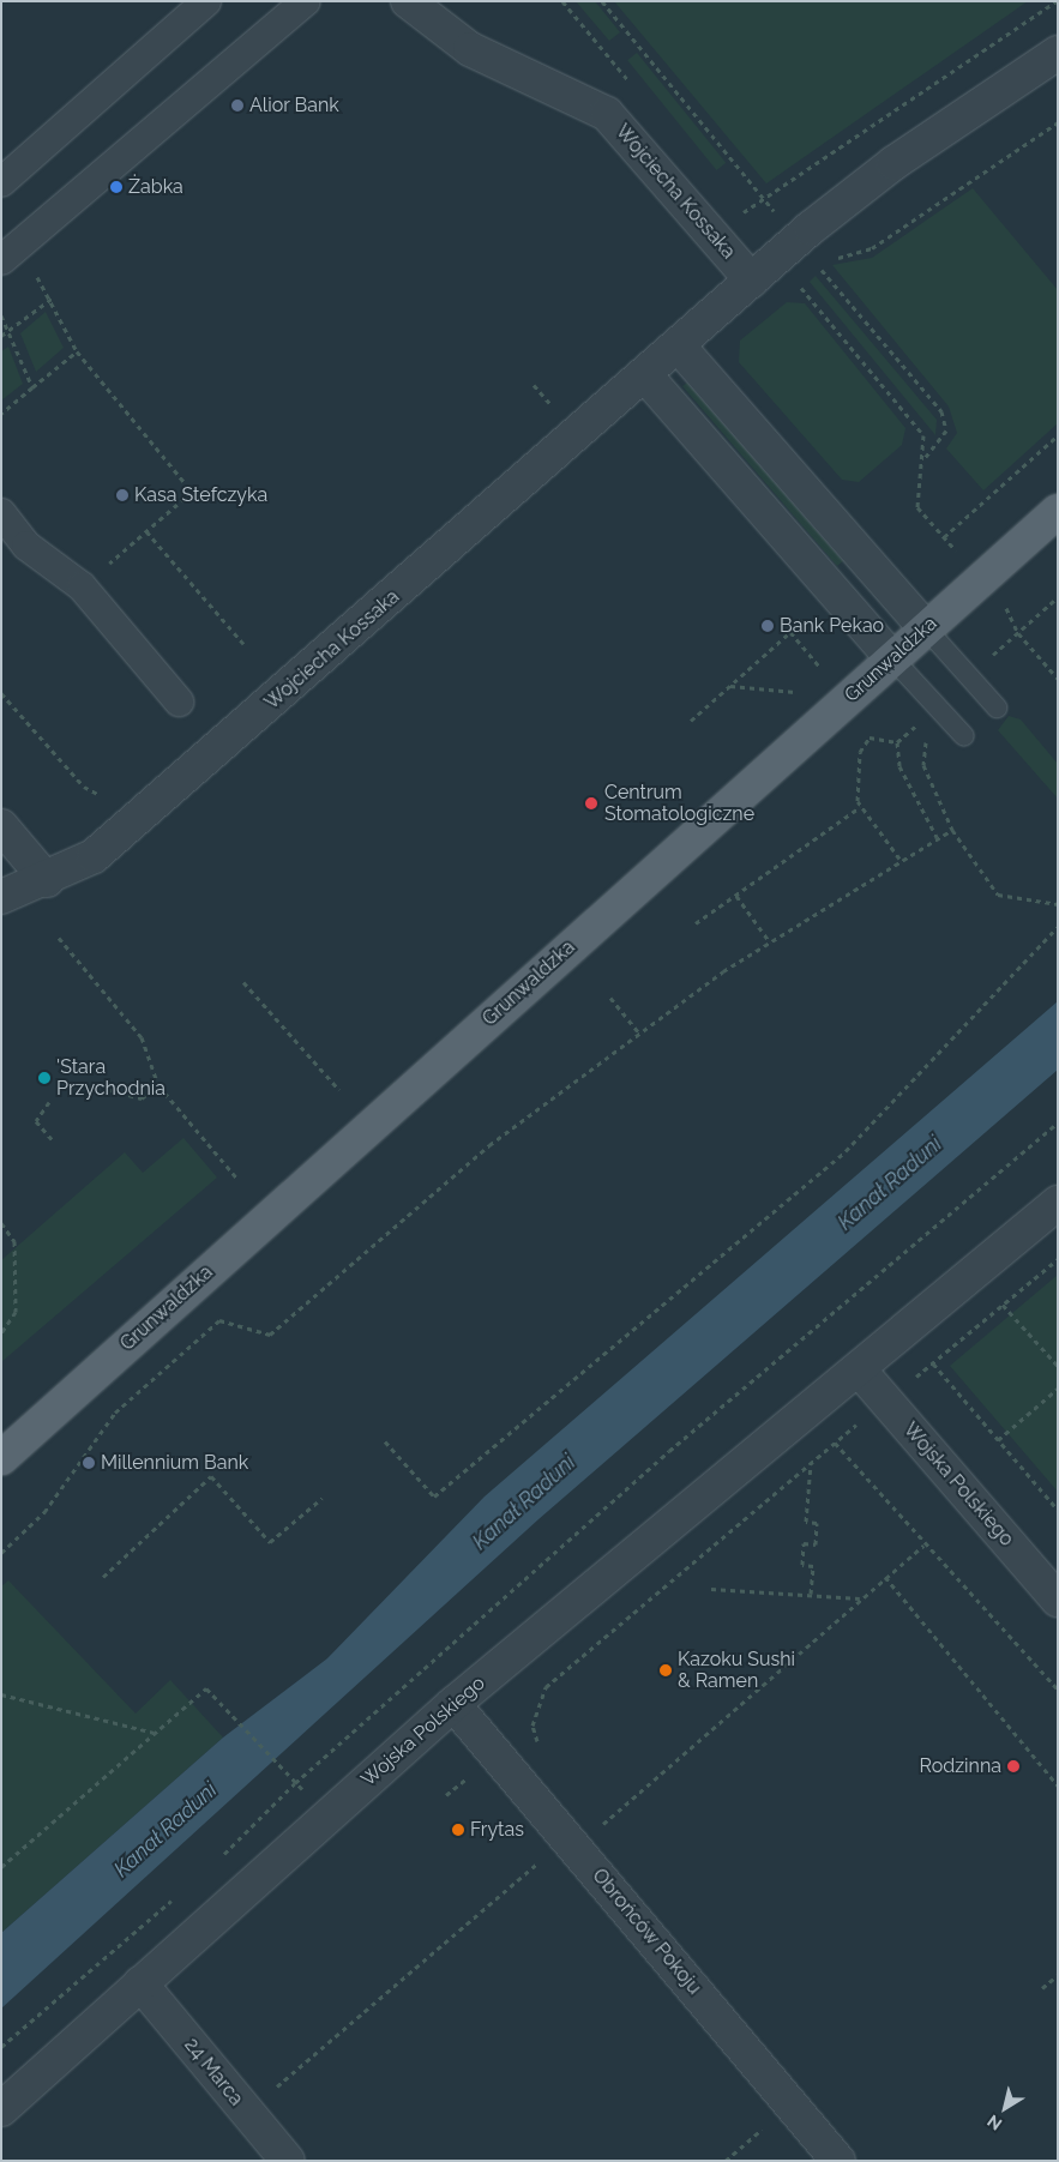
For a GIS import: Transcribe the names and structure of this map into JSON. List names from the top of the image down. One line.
{"streets":{"main road":["Grunwaldzka"],"street":["Wojciecha Kossaka","Wojska Polskiego","Obrońców Pokoju","24 Marca"]},"crossings":[["Wojska Polskiego","Obrońców Pokoju"],["Wojska Polskiego","24 Marca"]],"water":["Kanał Raduni"],"places":["Alior Bank","Żabka","Kasa Stefczyka","Bank Pekao","Centrum Stomatologiczne","'Stara Przychodnia","Millennium Bank","Kazoku Sushi & Ramen","Rodzinna","Frytas"],"north":"bottom left"}
